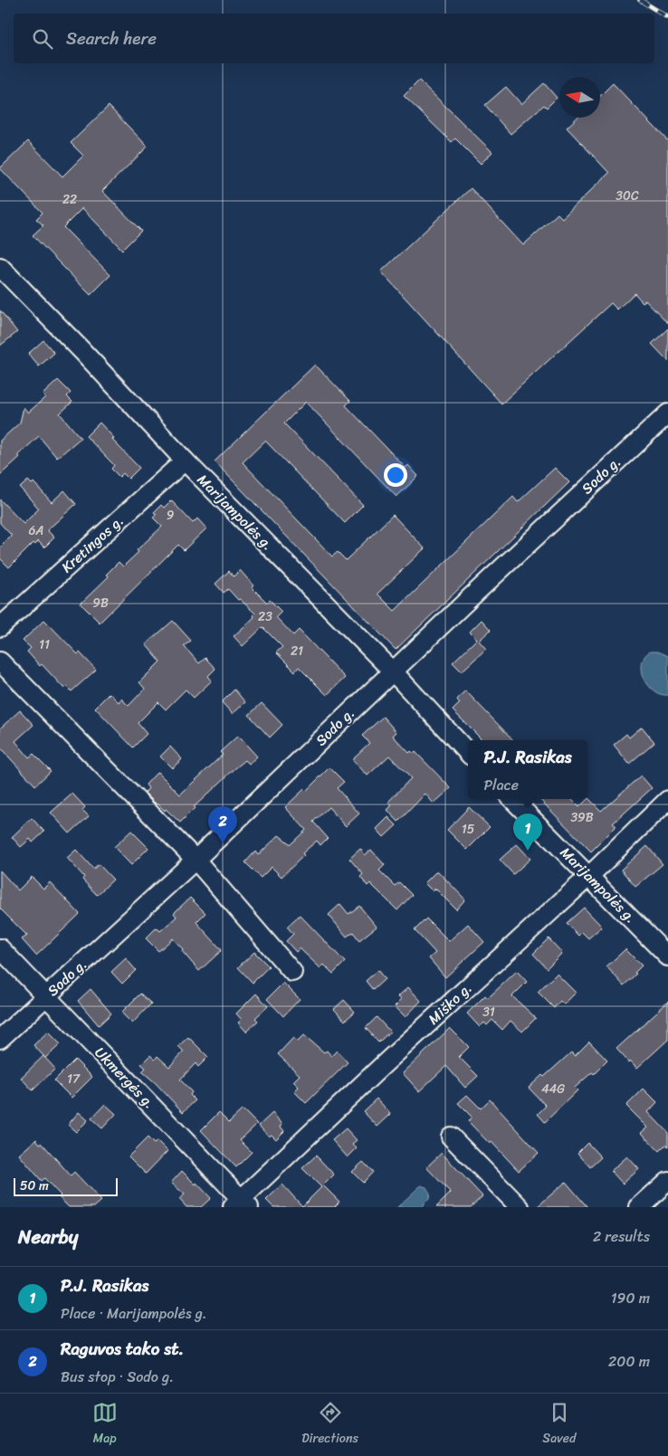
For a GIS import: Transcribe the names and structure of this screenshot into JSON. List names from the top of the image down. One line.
{"streets":{"street":["Sodo g.","Marijampolės g.","Kretingos g.","Miško g.","Ukmergės g."]},"crossings":[["Sodo g.","Marijampolės g."],["Sodo g.","Ukmergės g."],["Marijampolės g.","Kretingos g."],["Marijampolės g.","Miško g."],["Miško g.","Ukmergės g."]],"house_numbers":["30C","22","9","6A","9B","23","11","21","39B","15","31","17","44G"],"scale_bar":"50 m","north":"left","page":{"search":"Search here","popup":["P.J. Rasikas","Place"],"pins":["2","1"],"scale":"50 m","heading":["Nearby","2 results"],"list":[{"mark":"1","name":"P.J. Rasikas","note":"Place · Marijampolės g.","value":"190 m"},{"mark":"2","name":"Raguvos tako st.","note":"Bus stop · Sodo g.","value":"200 m"}],"nav":["Map","Directions","Saved"]}}
